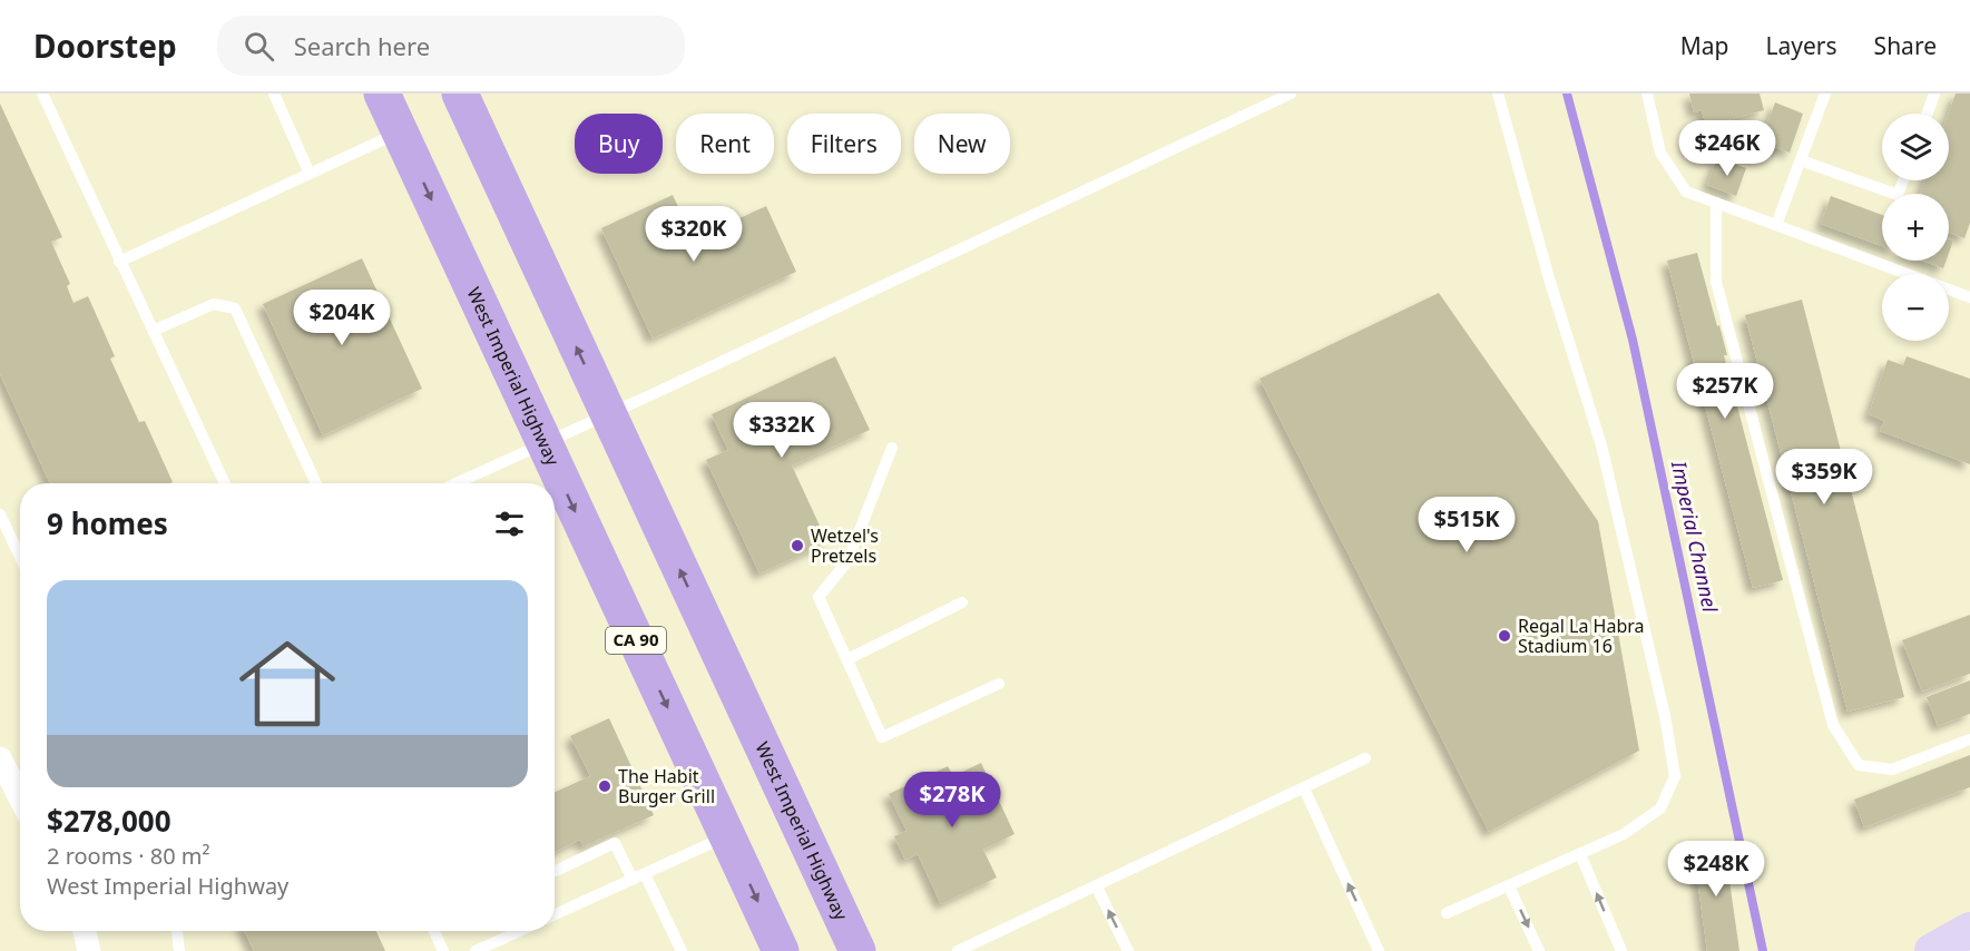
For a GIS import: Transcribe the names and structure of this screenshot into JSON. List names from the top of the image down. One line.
{"streets":{"main road":["West Imperial Highway","CA 90"]},"water":["Imperial Channel"],"places":["Wetzel's Pretzels","Regal La Habra Stadium 16","The Habit Burger Grill"],"page":{"header":"Doorstep","search":"Search here","nav":["Map","Layers","Share"],"map_buttons":["+","−"],"chip":["Buy","Rent","Filters","New"],"price":["$246K","$320K","$204K","$257K","$332K","$359K","$515K","$278K","$248K"],"heading":"9 homes","list":[{"name":"$278,000","note":"2 rooms · 80 m² · West Imperial Highway"}]}}
